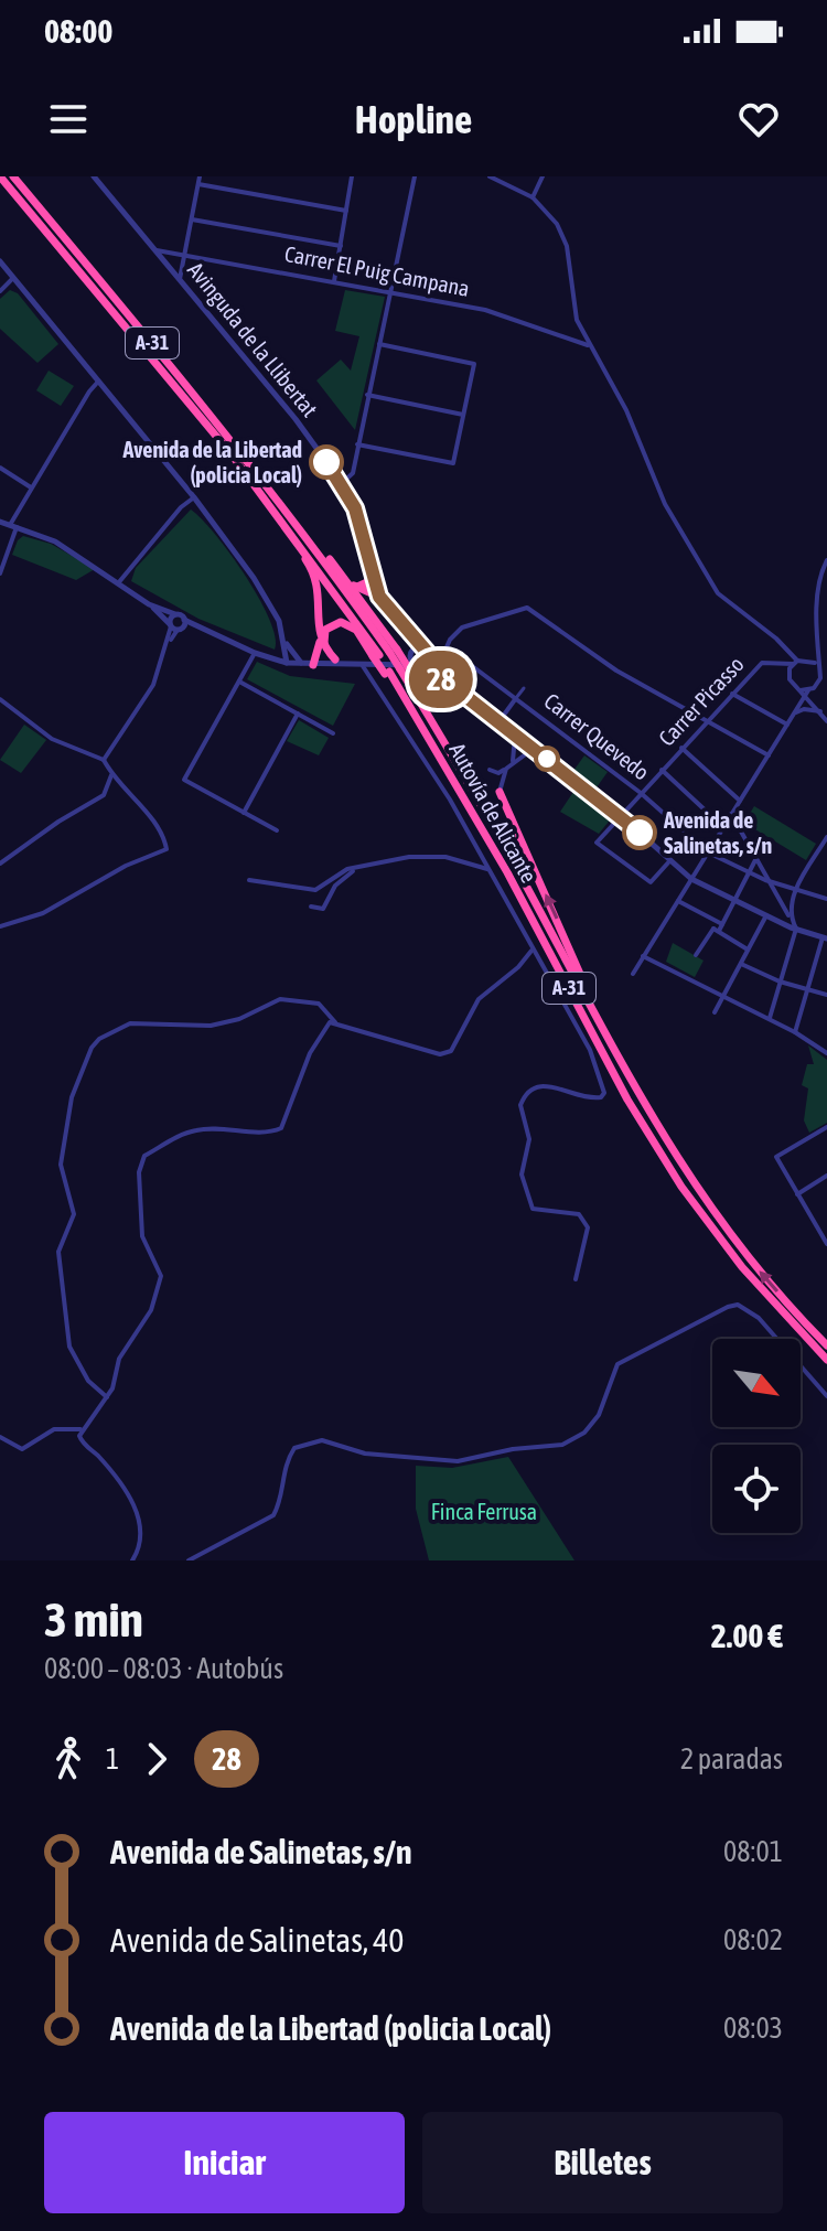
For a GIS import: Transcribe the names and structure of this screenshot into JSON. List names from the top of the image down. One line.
{"streets":{"highway":["A-31","Autovía de Alicante"],"street":["Carrer El Puig Campana","Avinguda de la Llibertat","Carrer Picasso","Carrer Quevedo"]},"crossings":[["Carrer El Puig Campana","Avinguda de la Llibertat"],["Carrer Picasso","Carrer Quevedo"]],"parks":["Finca Ferrusa"],"places":["Avenida de la Libertad (policia Local)","Avenida de Salinetas, s/n"],"lines":["bus line 28"],"north":"bottom right","page":{"status":"08:00","header":"Hopline","on_map":"28","heading":["3 min","08:00 – 08:03 · Autobús","2.00 €"],"legs":["1","28","2 paradas"],"list":[{"name":"Avenida de Salinetas, s/n","value":"08:01"},{"name":"Avenida de Salinetas, 40","value":"08:02"},{"name":"Avenida de la Libertad (policia Local)","value":"08:03"}],"buttons":["Iniciar","Billetes"]}}
